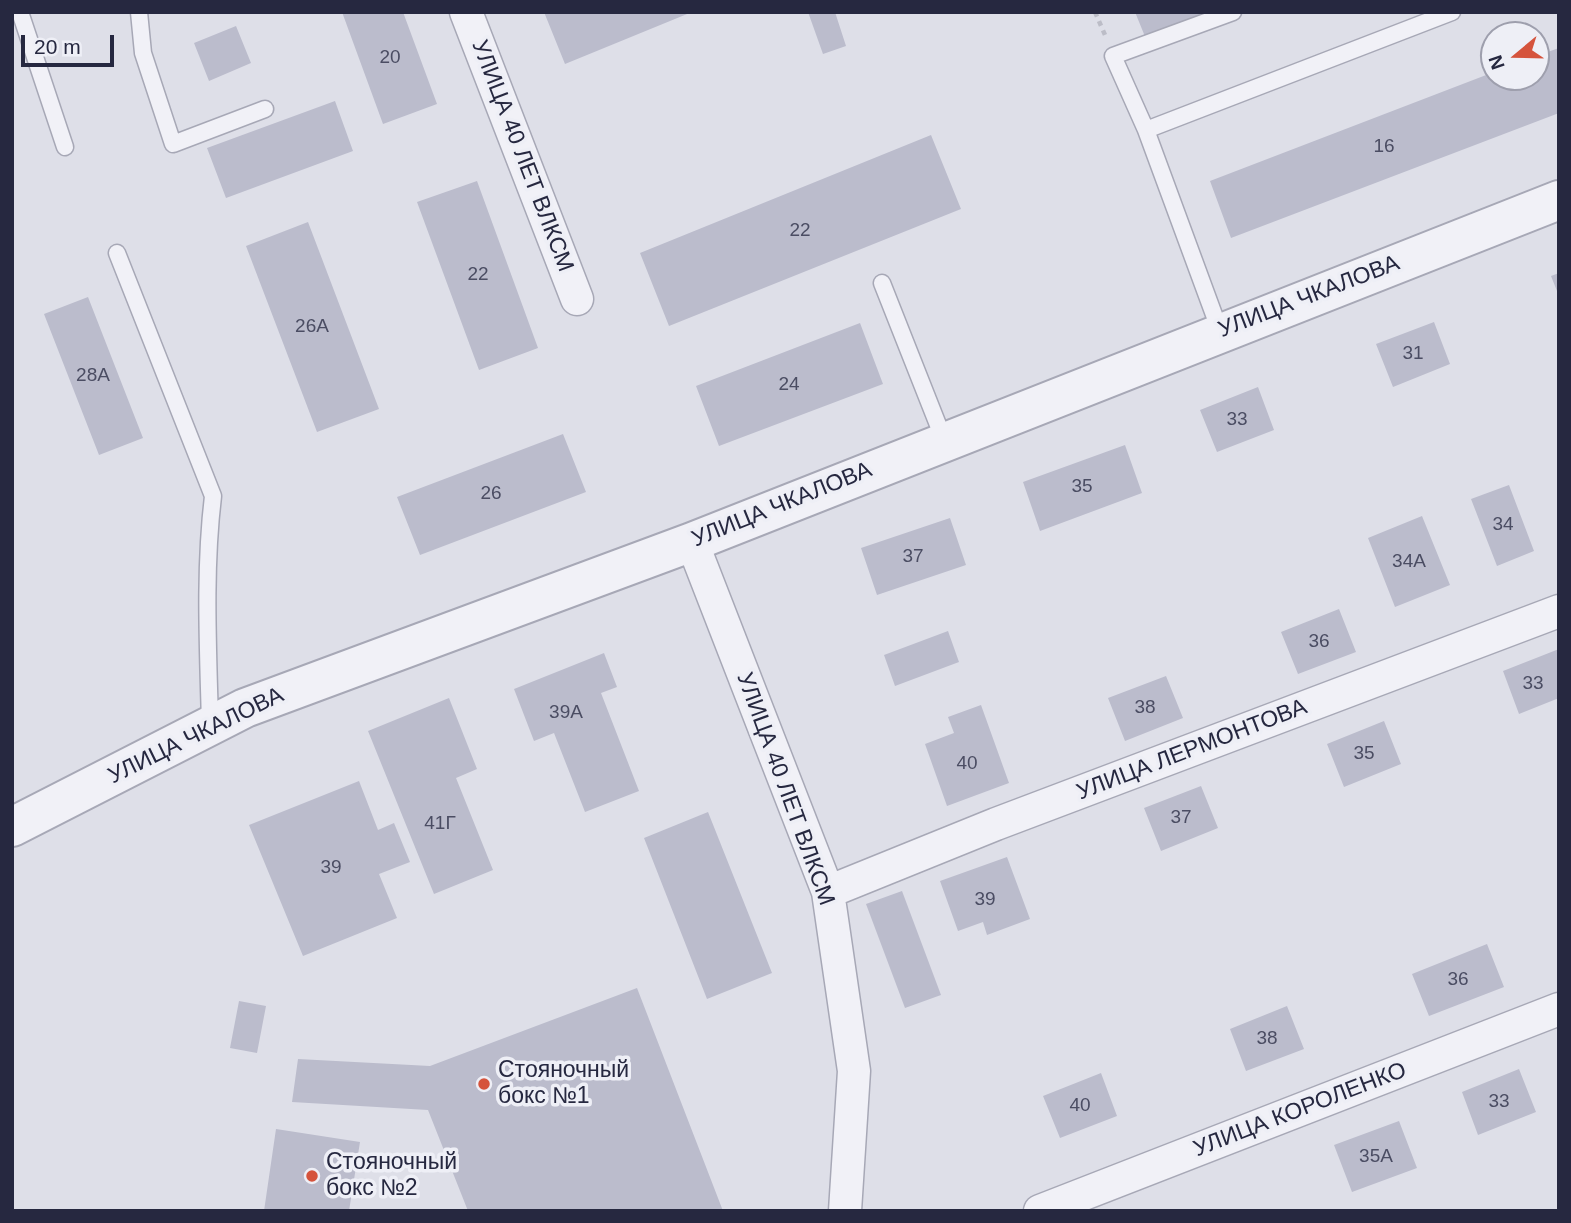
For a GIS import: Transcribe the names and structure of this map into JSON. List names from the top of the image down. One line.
{"streets":{"street":["УЛИЦА 40 ЛЕТ ВЛКСМ","УЛИЦА ЧКАЛОВА","УЛИЦА ЛЕРМОНТОВА","УЛИЦА КОРОЛЕНКО"]},"crossings":[["УЛИЦА 40 ЛЕТ ВЛКСМ","УЛИЦА ЧКАЛОВА"],["УЛИЦА 40 ЛЕТ ВЛКСМ","УЛИЦА ЛЕРМОНТОВА"]],"places":["Стояночный бокс №1","Стояночный бокс №2"],"house_numbers":["20","16","22","22","26А","31","28А","24","33","35","26","34","37","34А","36","33","38","39А","35","40","37","41Г","39","39","36","38","33","40","35А"],"scale_bar":"20 m","north":"left"}
